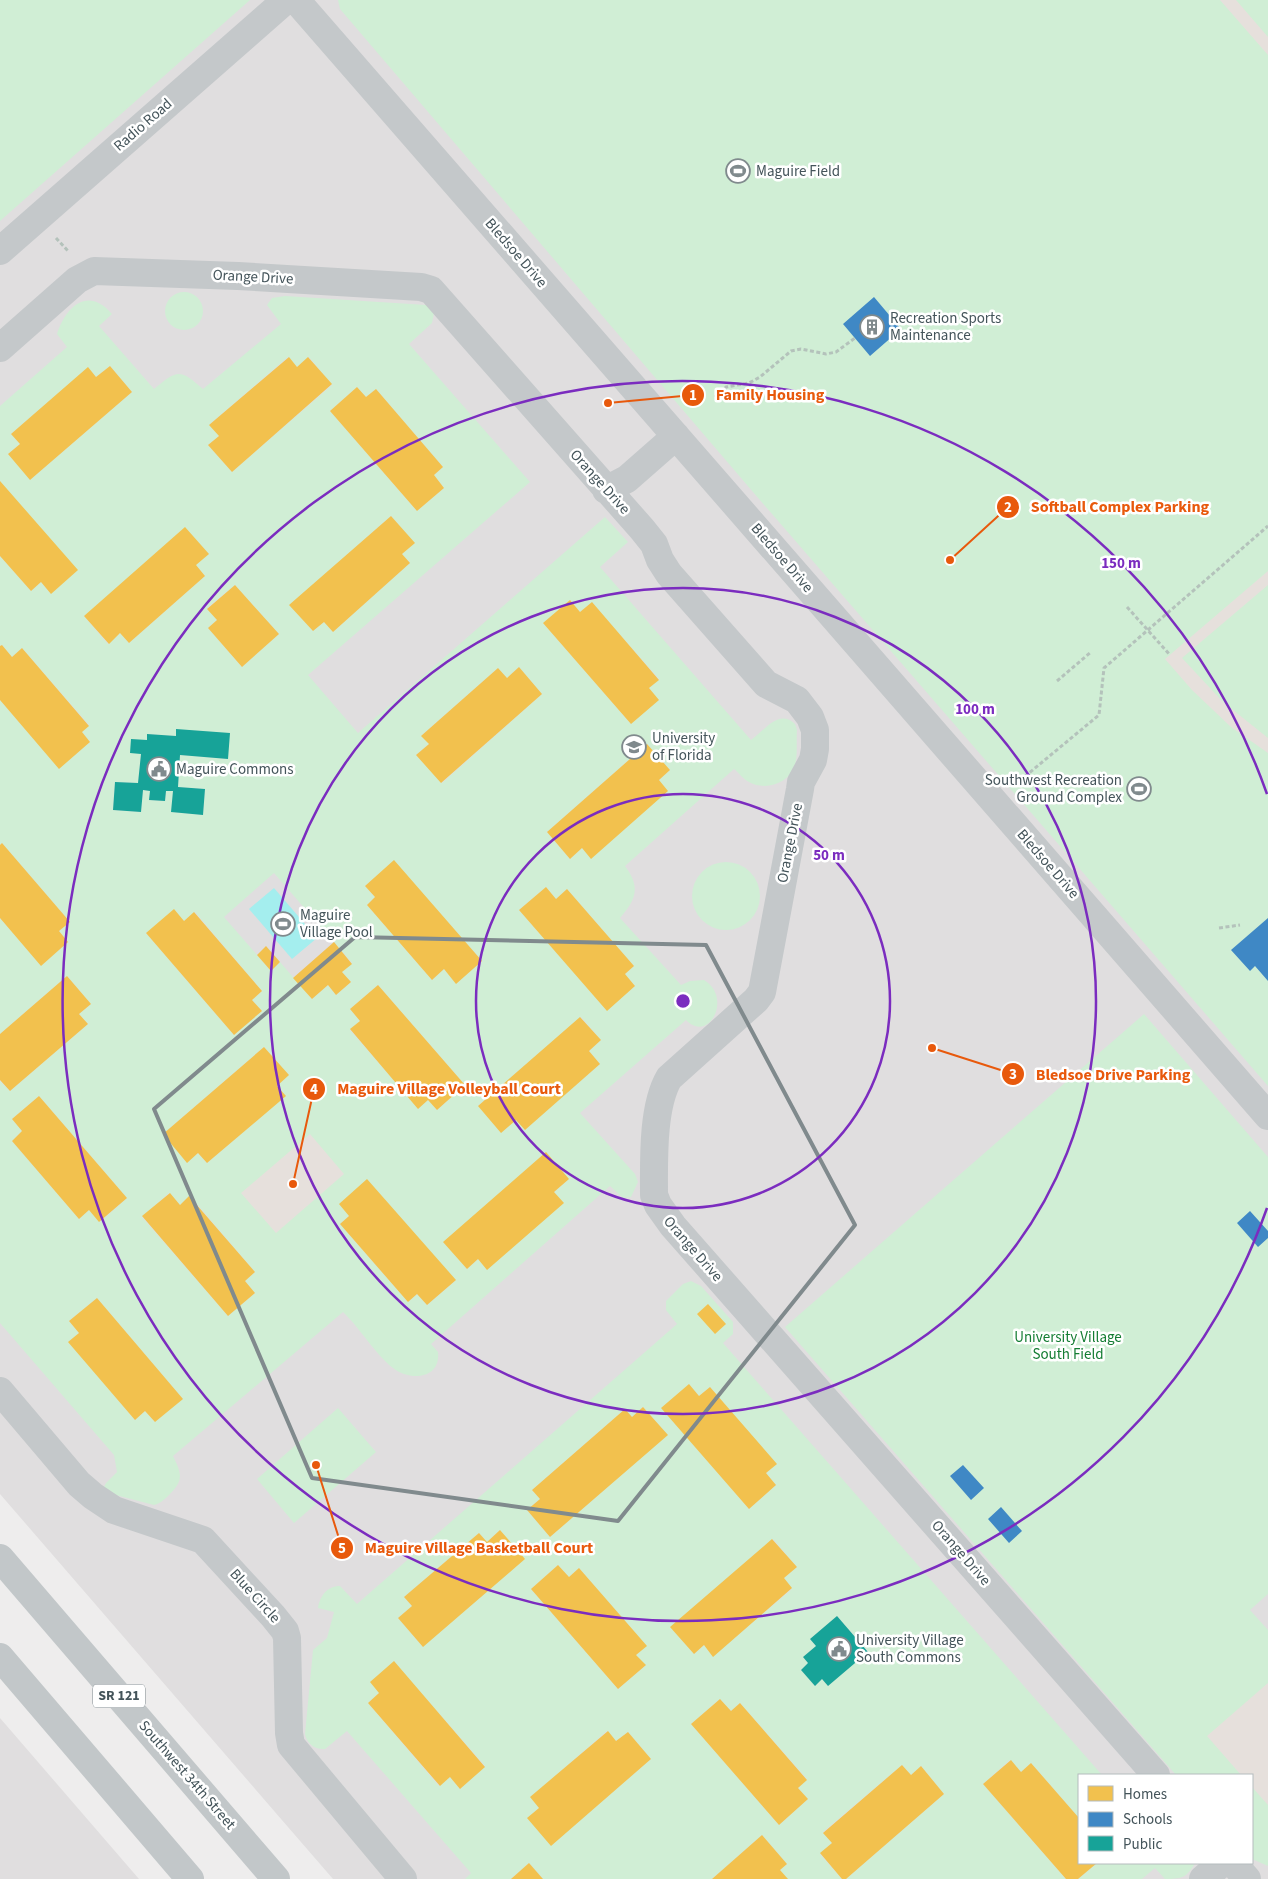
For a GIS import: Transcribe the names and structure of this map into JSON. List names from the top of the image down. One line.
{"streets":{"main road":["SR 121","Southwest 34th Street"],"street":["Radio Road","Bledsoe Drive","Orange Drive","Blue Circle"]},"parks":["University Village South Field"],"places":{"sports":["Maguire Field","Southwest Recreation Ground Complex","Maguire Village Pool"],"building":["Recreation Sports Maintenance"],"other":["Family Housing","Softball Complex Parking","Bledsoe Drive Parking","Maguire Village Volleyball Court","Maguire Village Basketball Court"],"school or university":["University of Florida"],"public building":["Maguire Commons","University Village South Commons"]},"legend":["Homes","Schools","Public"],"rings":["150 m","100 m","50 m"]}
